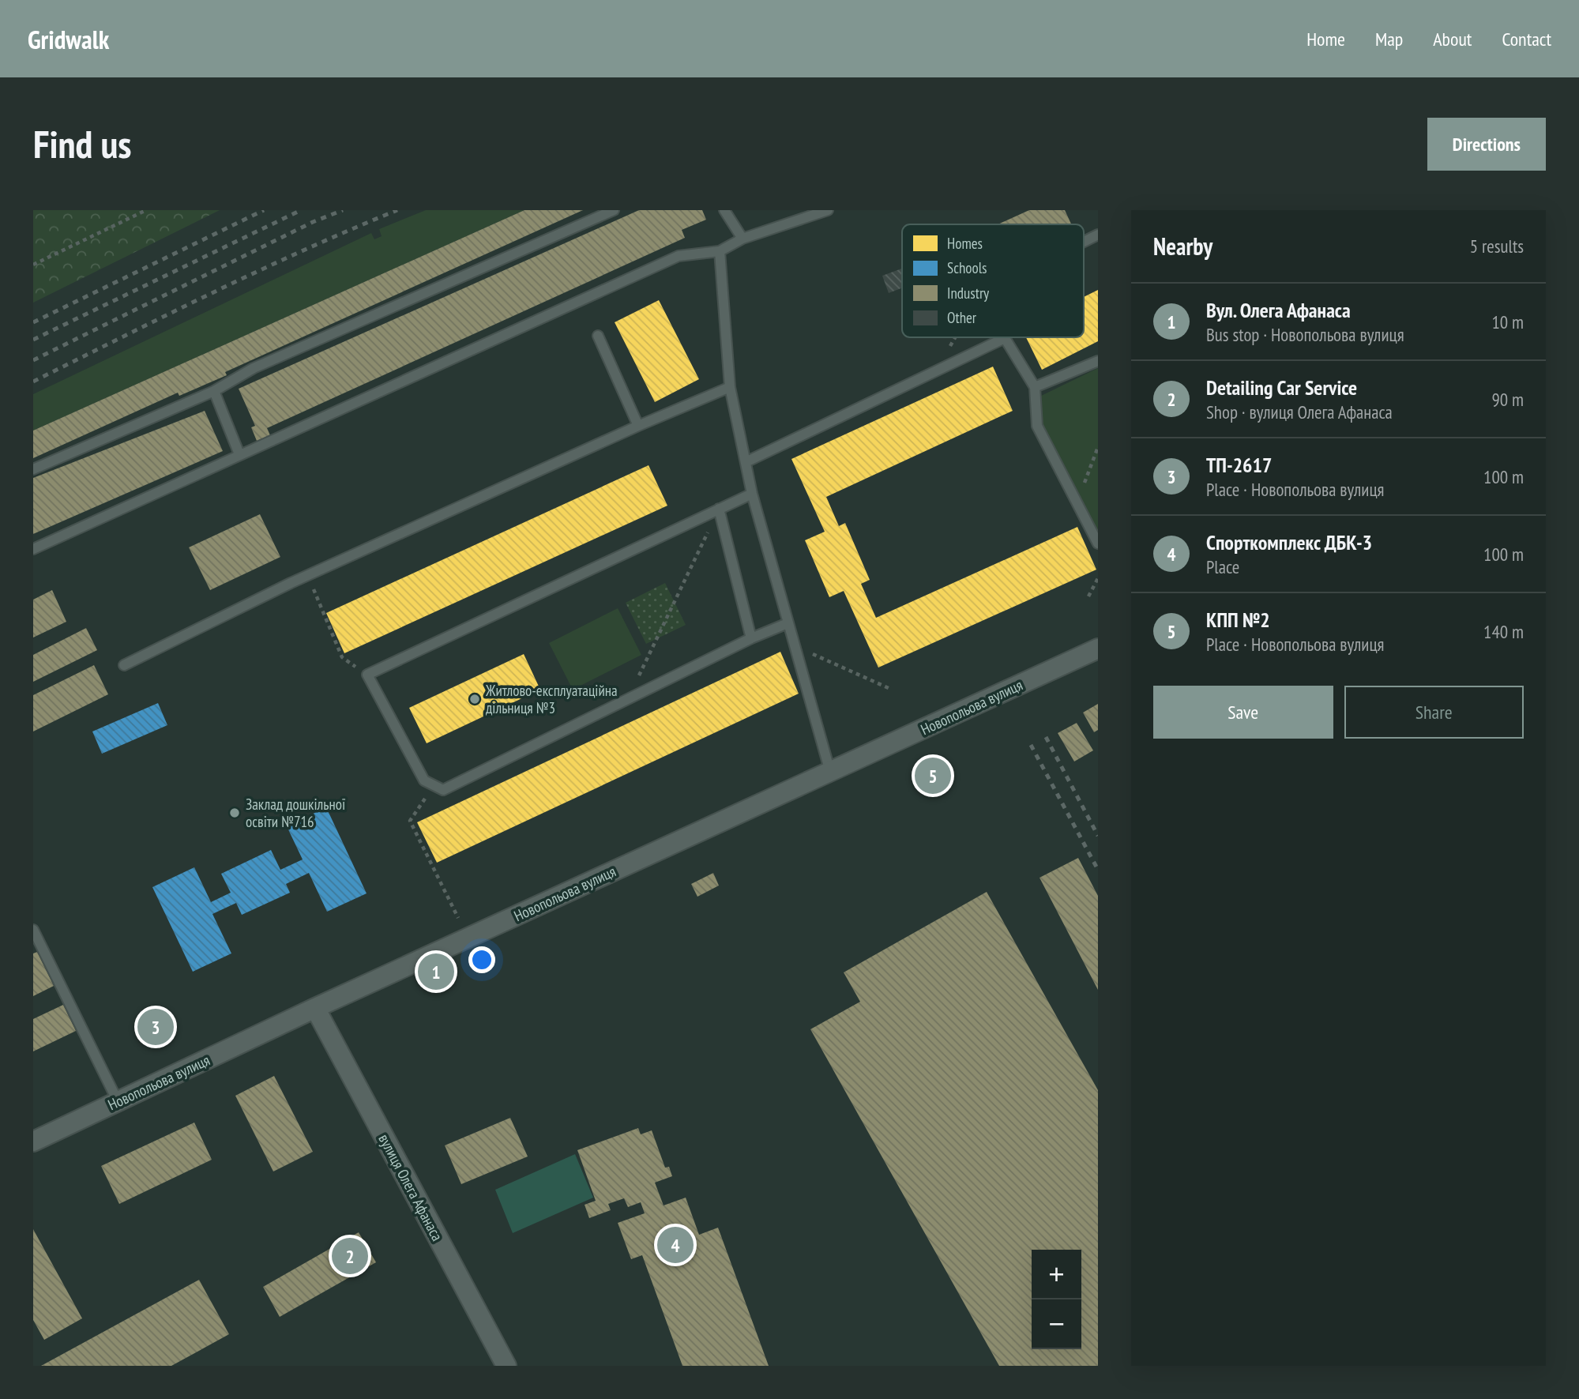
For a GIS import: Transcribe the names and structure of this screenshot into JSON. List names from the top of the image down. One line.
{"streets":{"street":["Новопольова вулиця","вулиця Олега Афанаса"]},"crossings":[["Новопольова вулиця","вулиця Олега Афанаса"]],"places":["Житлово-експлуатаційна дільниця №3","Заклад дошкільної освіти №716"],"legend":["Homes","Schools","Industry","Other"],"page":{"header":"Gridwalk","nav":["Home","Map","About","Contact"],"buttons":["Directions",["Save","Share"]],"title":"Find us","heading":["Nearby","5 results"],"list":[{"mark":"1","name":"Вул. Олега Афанаса","note":"Bus stop · Новопольова вулиця","value":"10 m"},{"mark":"2","name":"Detailing Car Service","note":"Shop · вулиця Олега Афанаса","value":"90 m"},{"mark":"3","name":"ТП-2617","note":"Place · Новопольова вулиця","value":"100 m"},{"mark":"4","name":"Спорткомплекс ДБК-3","note":"Place","value":"100 m"},{"mark":"5","name":"КПП №2","note":"Place · Новопольова вулиця","value":"140 m"}],"pins":["5","1","3","4","2"],"map_buttons":["+","−"]}}
